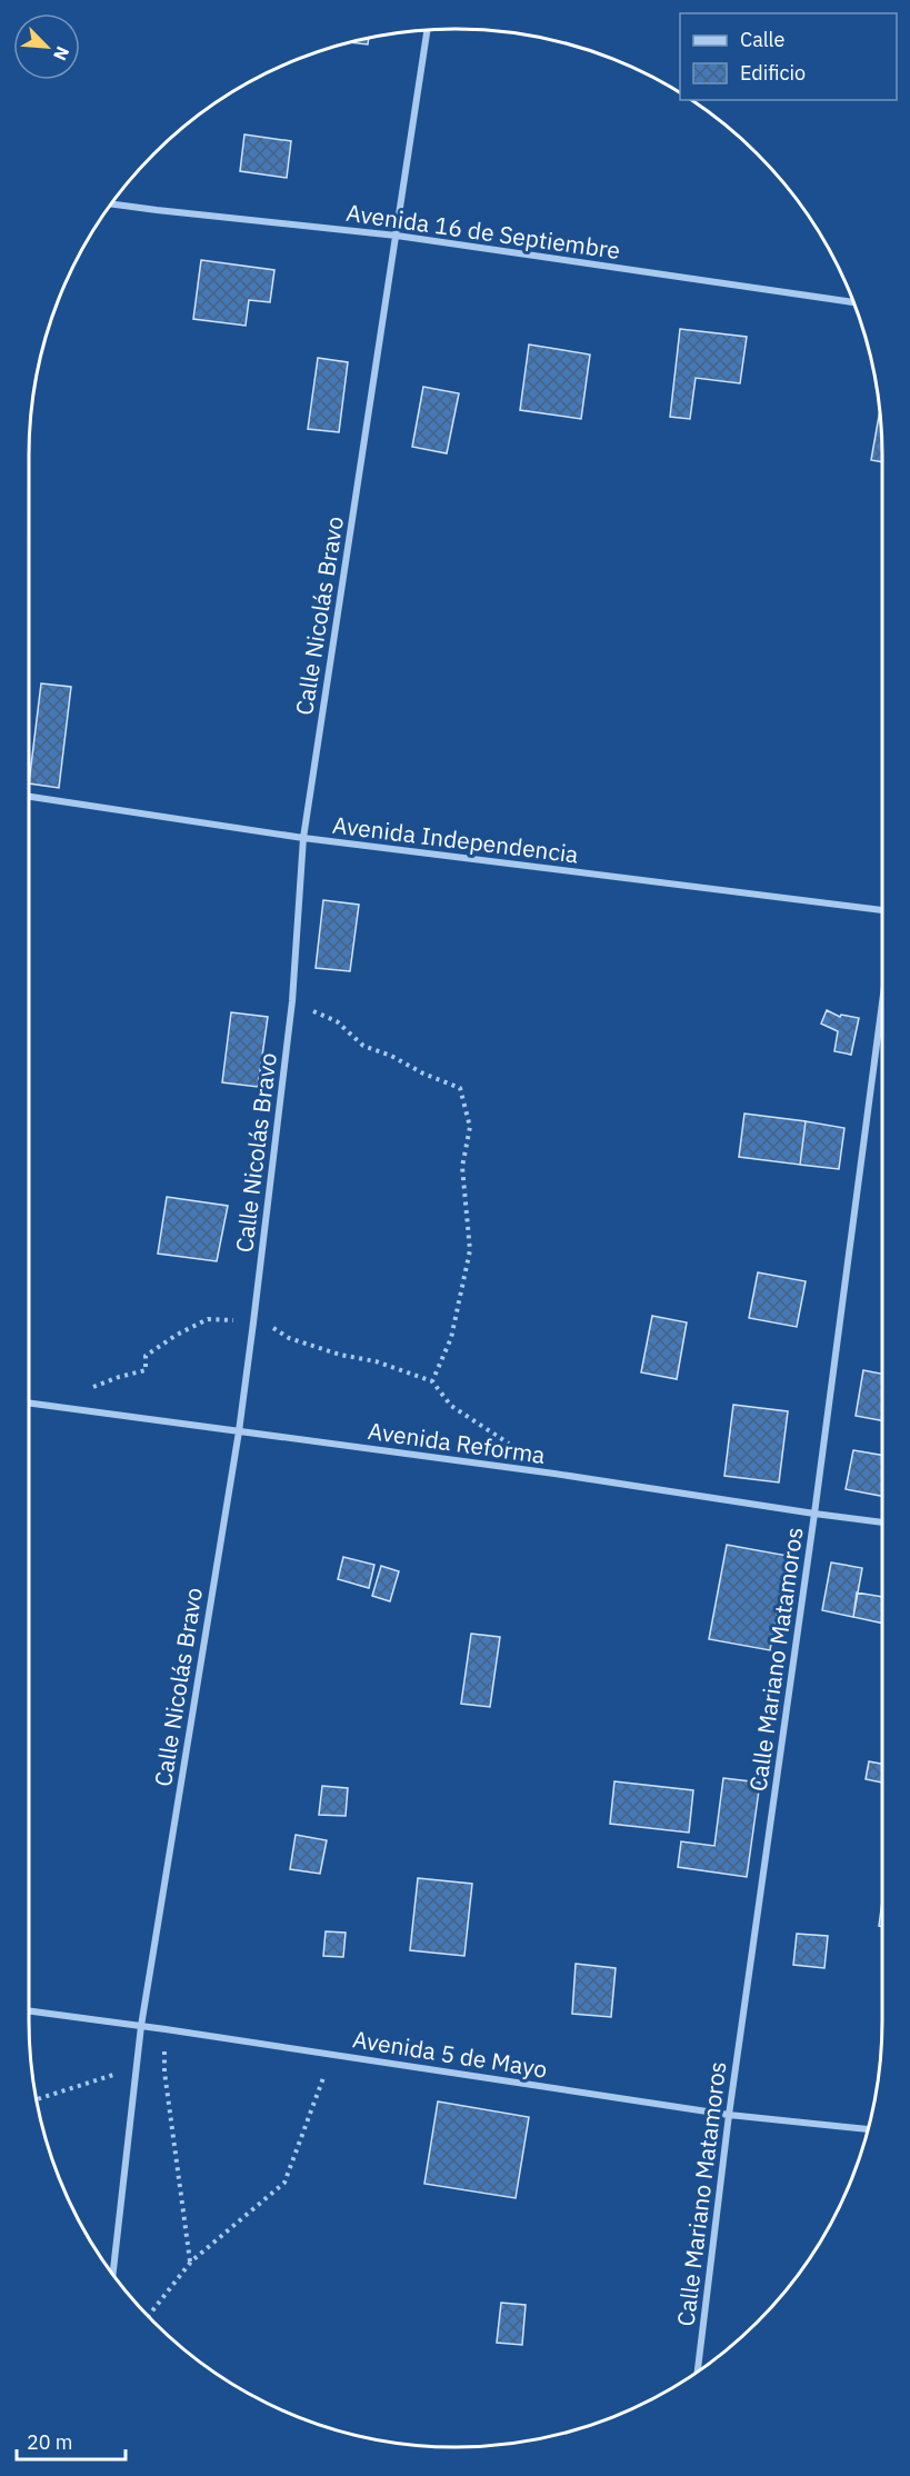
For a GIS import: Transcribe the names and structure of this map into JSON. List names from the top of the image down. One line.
{"streets":{"street":["Avenida 16 de Septiembre","Calle Nicolás Bravo","Avenida Independencia","Avenida Reforma","Calle Mariano Matamoros","Avenida 5 de Mayo"]},"crossings":[["Avenida 16 de Septiembre","Calle Nicolás Bravo"],["Calle Nicolás Bravo","Avenida Independencia"],["Calle Nicolás Bravo","Avenida Reforma"],["Calle Nicolás Bravo","Avenida 5 de Mayo"],["Avenida Reforma","Calle Mariano Matamoros"],["Calle Mariano Matamoros","Avenida 5 de Mayo"]],"legend":["Calle","Edificio"],"scale_bar":"20 m","north":"bottom right"}
